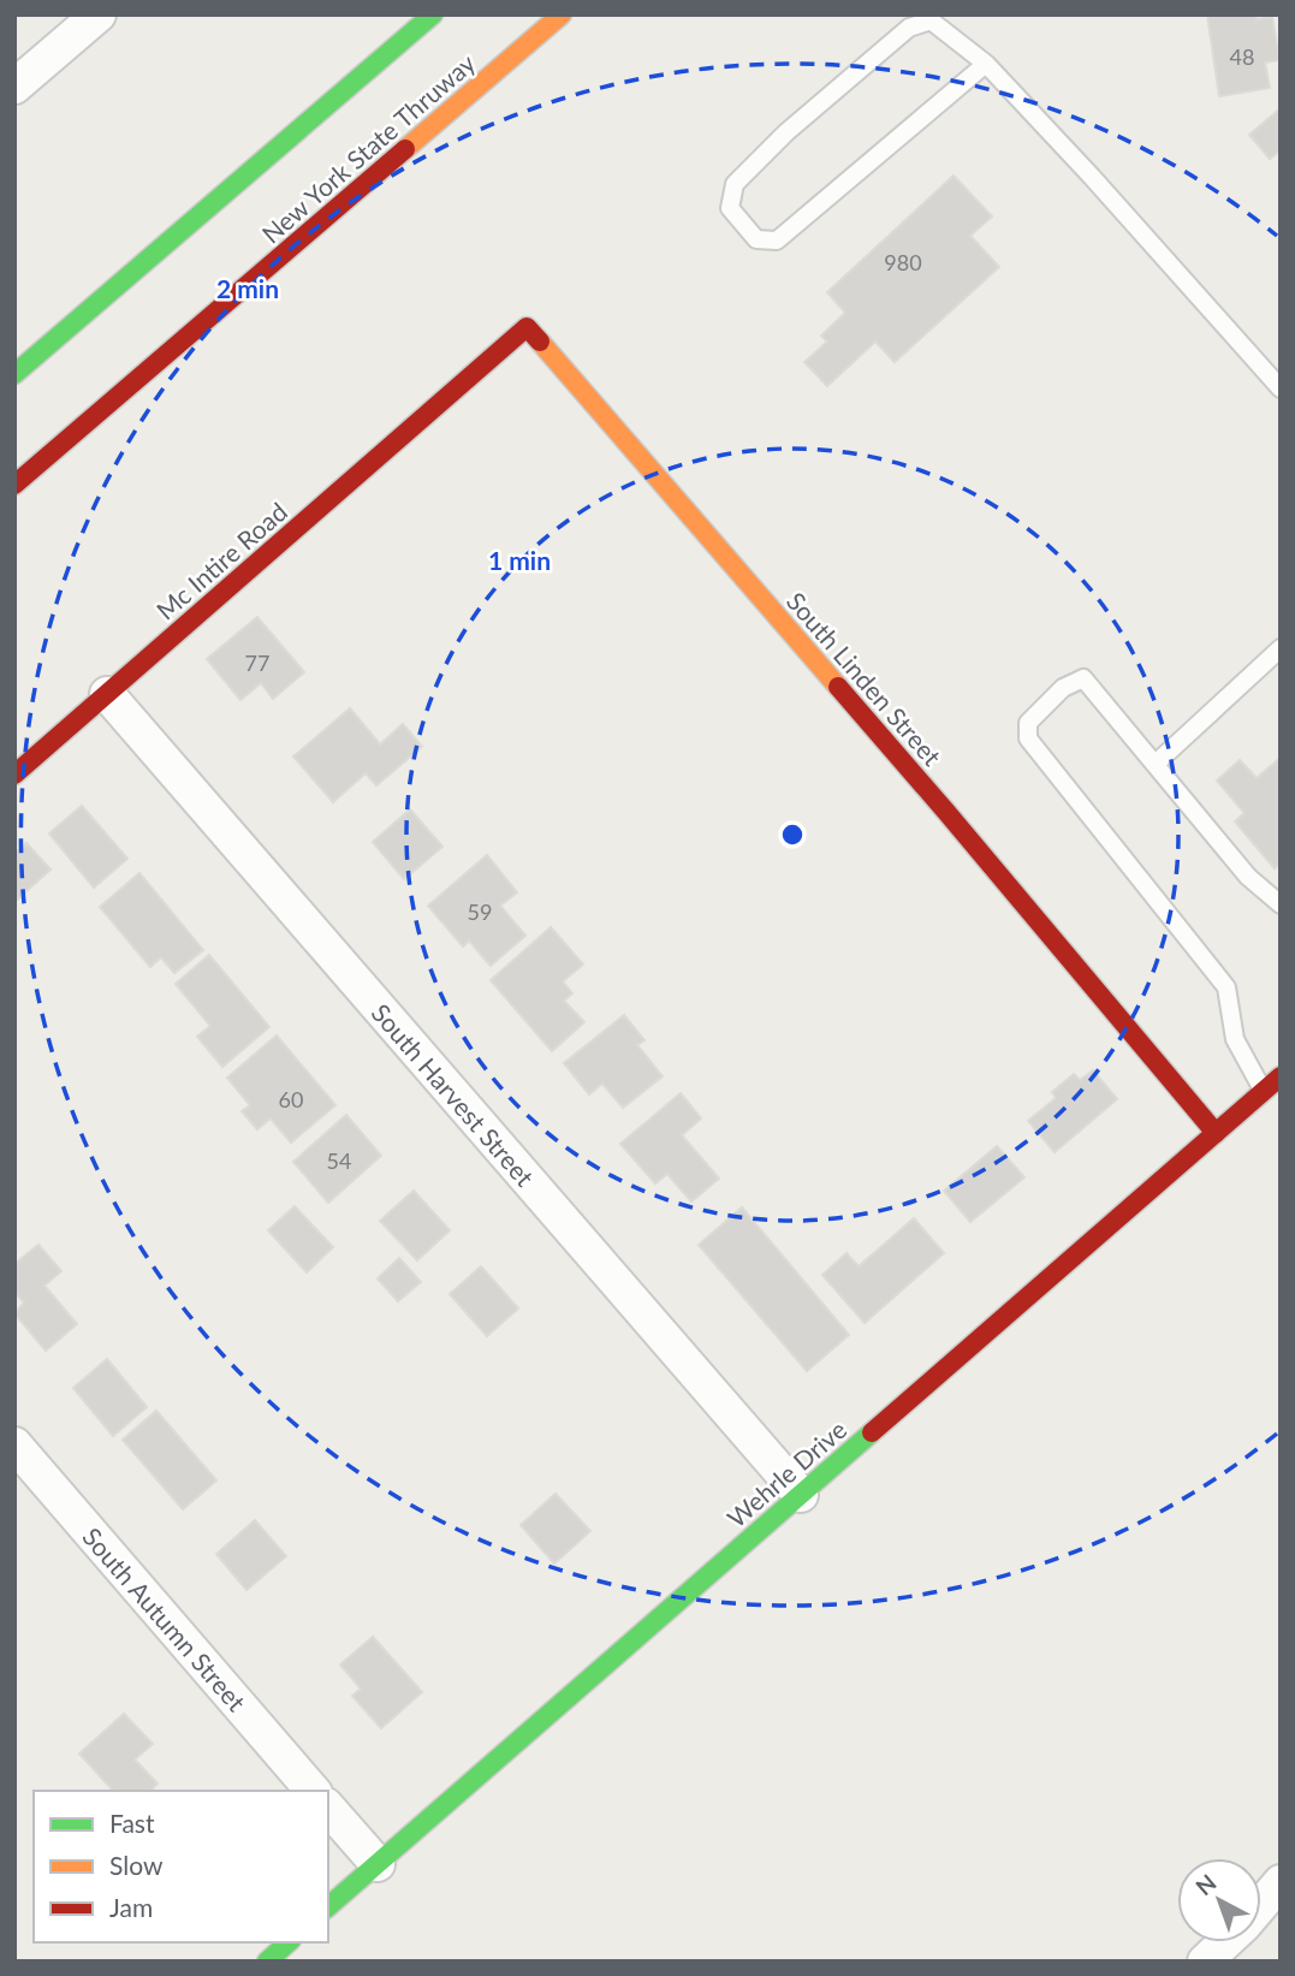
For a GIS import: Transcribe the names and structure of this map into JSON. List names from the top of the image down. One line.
{"streets":{"main road":["New York State Thruway","Mc Intire Road","South Linden Street","Wehrle Drive"],"street":["South Harvest Street","South Autumn Street"]},"crossings":[["Mc Intire Road","South Linden Street"],["Mc Intire Road","South Harvest Street"],["South Linden Street","Wehrle Drive"],["South Harvest Street","Wehrle Drive"]],"house_numbers":["48","980","77","59","60","54"],"legend":["Fast","Slow","Jam"],"north":"top left","rings":["2 min","1 min"]}
